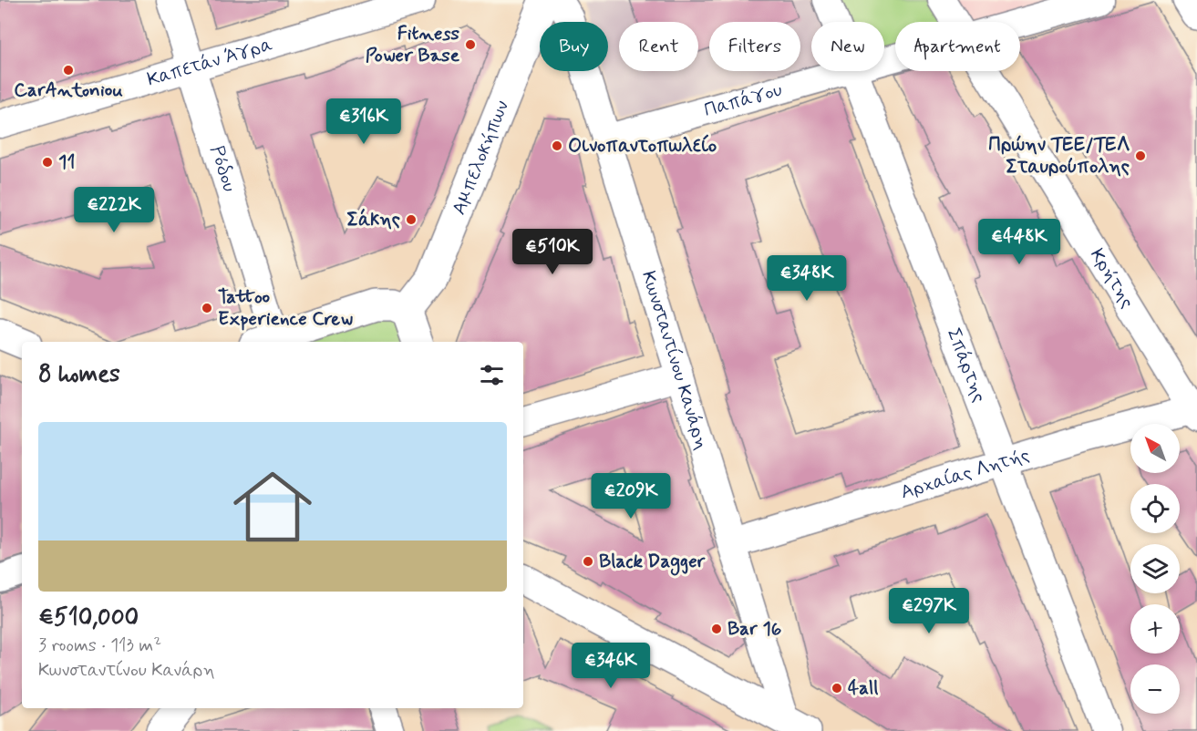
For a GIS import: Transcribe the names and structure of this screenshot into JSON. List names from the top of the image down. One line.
{"streets":{"street":["Καπετάν Άγρα","Παπάγου","Αμπελοκήπων","Ρόδου","Κρήτης","Κωνσταντίνου Κανάρη","Σπάρτης","Αρχαίας Λητής"]},"crossings":[["Καπετάν Άγρα","Ρόδου"],["Παπάγου","Κωνσταντίνου Κανάρη"],["Κρήτης","Αρχαίας Λητής"],["Κωνσταντίνου Κανάρη","Αρχαίας Λητής"],["Σπάρτης","Αρχαίας Λητής"]],"places":["Fitness Power Base","CarAntoniou","Οινοπαντοπωλείο","Πρώην ΤΕΕ/ΤΕΛ Σταυρούπολης","11","Σάκης","Tattoo Experience Crew","Black Dagger","Bar 16","4all"],"north":"top left","page":{"chip":["Buy","Rent","Filters","New","Apartment"],"price":["€316K","€222K","€448K","€510K","€348K","€209K","€297K","€346K"],"heading":"8 homes","list":[{"name":"€510,000","note":"3 rooms · 113 m² · Κωνσταντίνου Κανάρη"}],"map_buttons":["+","−"]}}
